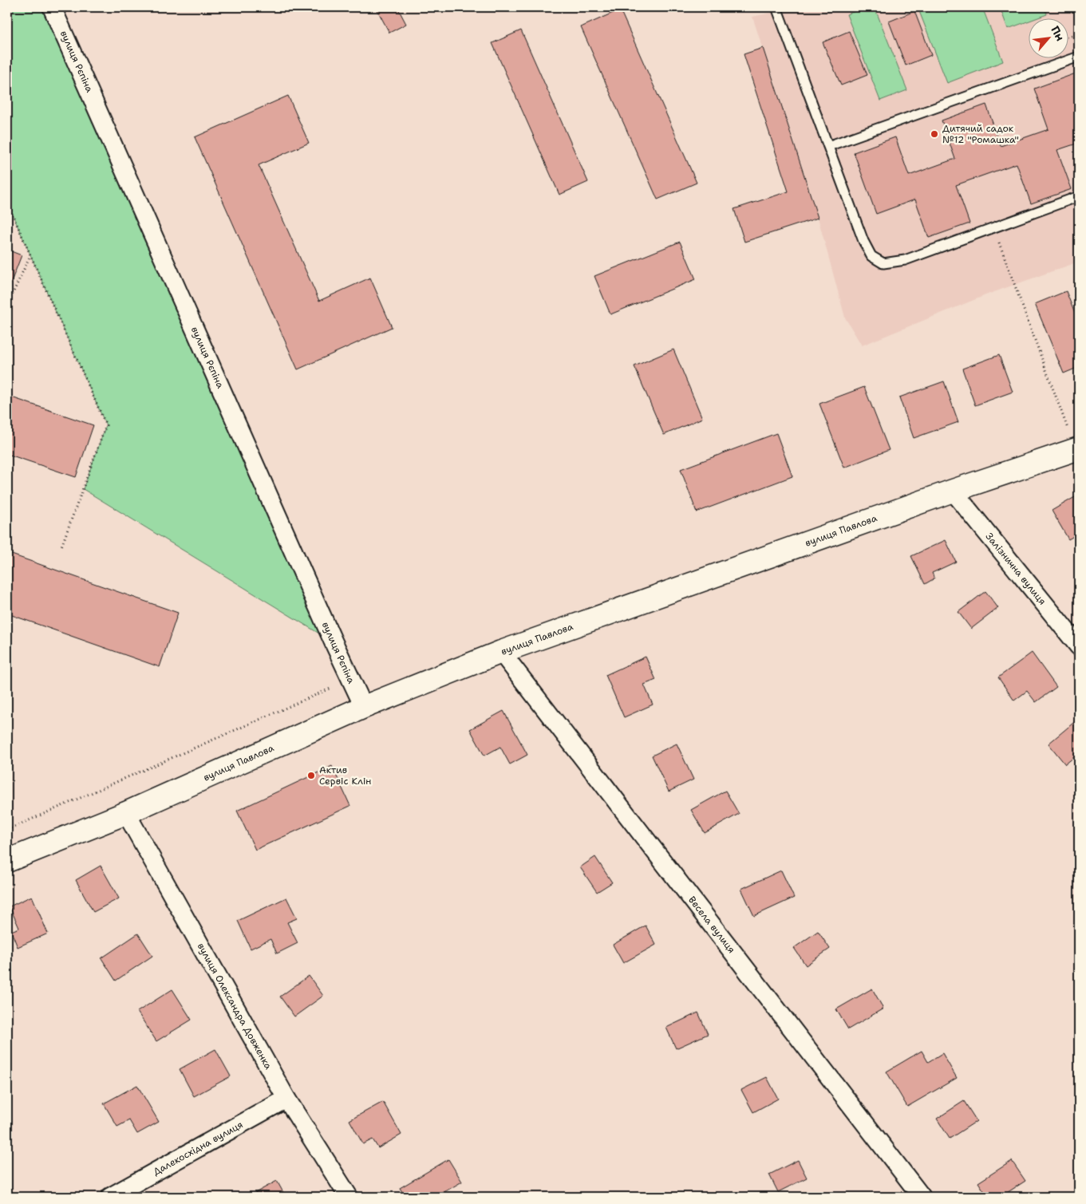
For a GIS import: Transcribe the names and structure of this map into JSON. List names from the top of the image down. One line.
{"streets":{"street":["вулиця Рєпіна","вулиця Павлова","Залізнична вулиця","Весела вулиця","вулиця Олександра Довженка","Далекосхідна вулиця"]},"crossings":[["вулиця Рєпіна","вулиця Павлова"],["вулиця Павлова","Залізнична вулиця"],["вулиця Павлова","Весела вулиця"],["вулиця Павлова","вулиця Олександра Довженка"],["вулиця Олександра Довженка","Далекосхідна вулиця"]],"places":["Дитячий садок №12 \"Ромашка\"","Актив Сервiс Клiн"],"north":"top right"}
